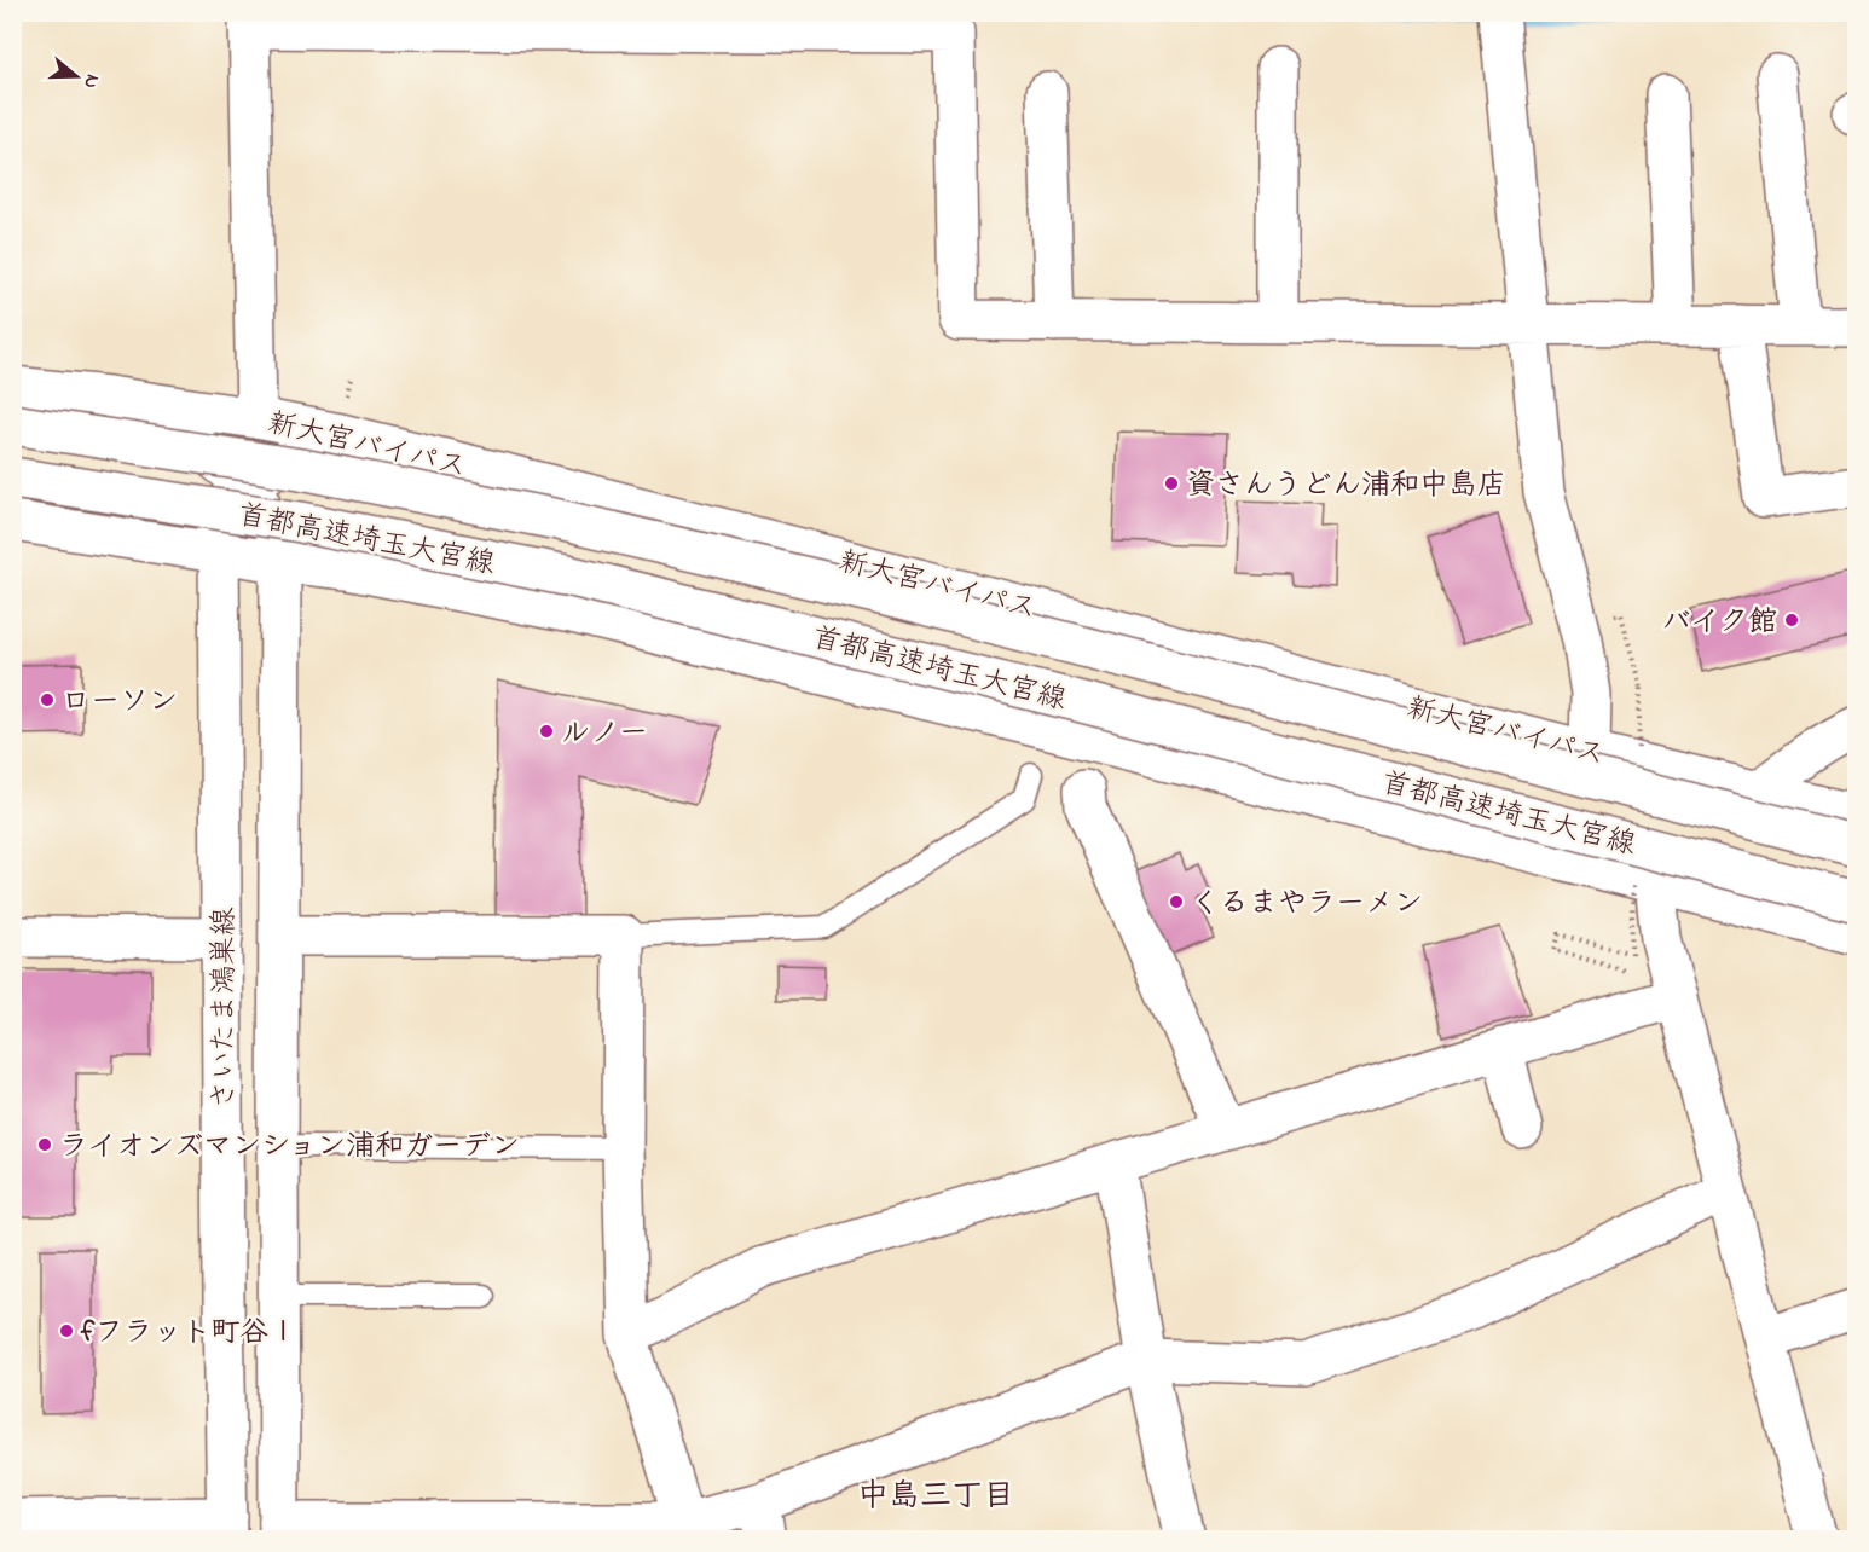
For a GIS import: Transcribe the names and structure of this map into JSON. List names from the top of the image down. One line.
{"streets":{"main road":["新大宮バイパス","首都高速埼玉大宮線","さいたま鴻巣線"]},"crossings":[["新大宮バイパス","さいたま鴻巣線"]],"districts":["中島三丁目"],"places":["資さんうどん浦和中島店","バイク館","ローソン","ルノー","くるまやラーメン","ライオンズマンション浦和ガーデン","fフラット町谷Ⅰ"],"north":"right"}
